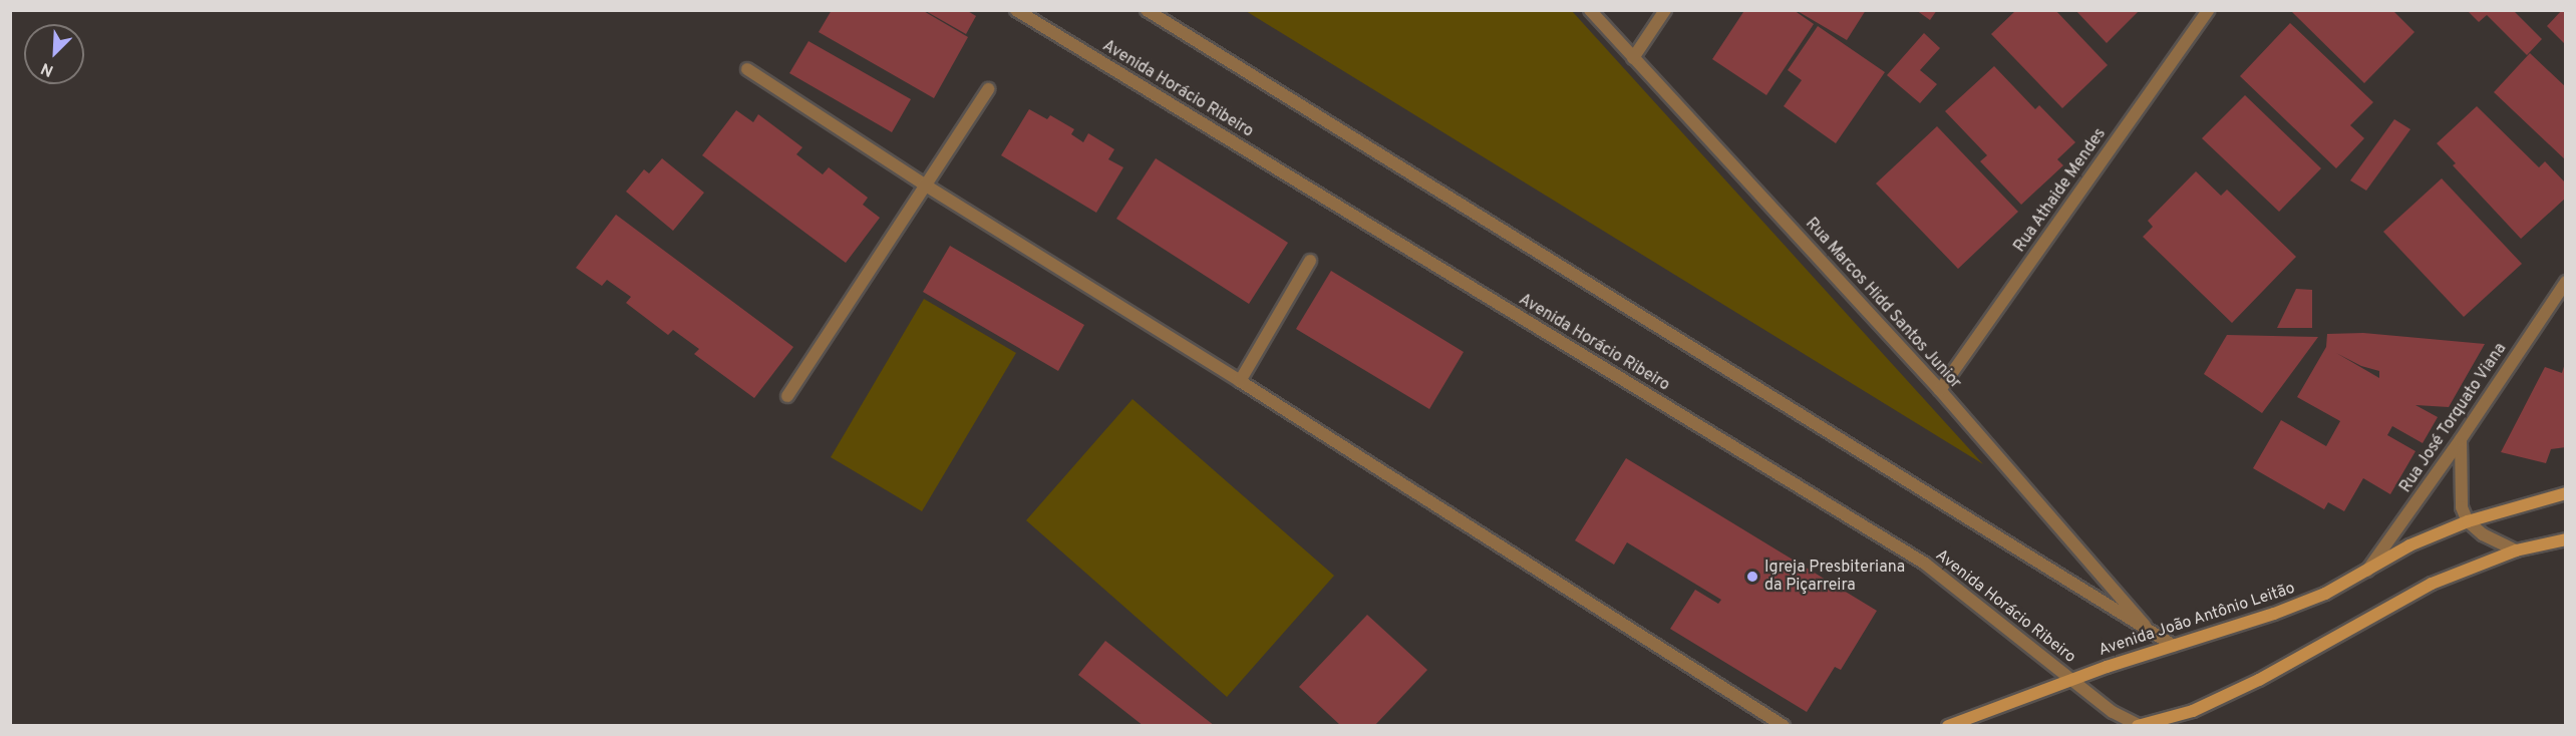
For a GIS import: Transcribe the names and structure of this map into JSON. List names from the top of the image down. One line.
{"streets":{"main road":["Avenida João Antônio Leitão"],"street":["Avenida Horácio Ribeiro","Rua Athaide Mendes","Rua Marcos Hidd Santos Junior","Rua José Torquato Viana"]},"crossings":[["Avenida Horácio Ribeiro","Avenida João Antônio Leitão"],["Rua Athaide Mendes","Rua Marcos Hidd Santos Junior"],["Rua José Torquato Viana","Avenida João Antônio Leitão"]],"places":["Igreja Presbiteriana da Piçarreira"],"north":"bottom left"}
